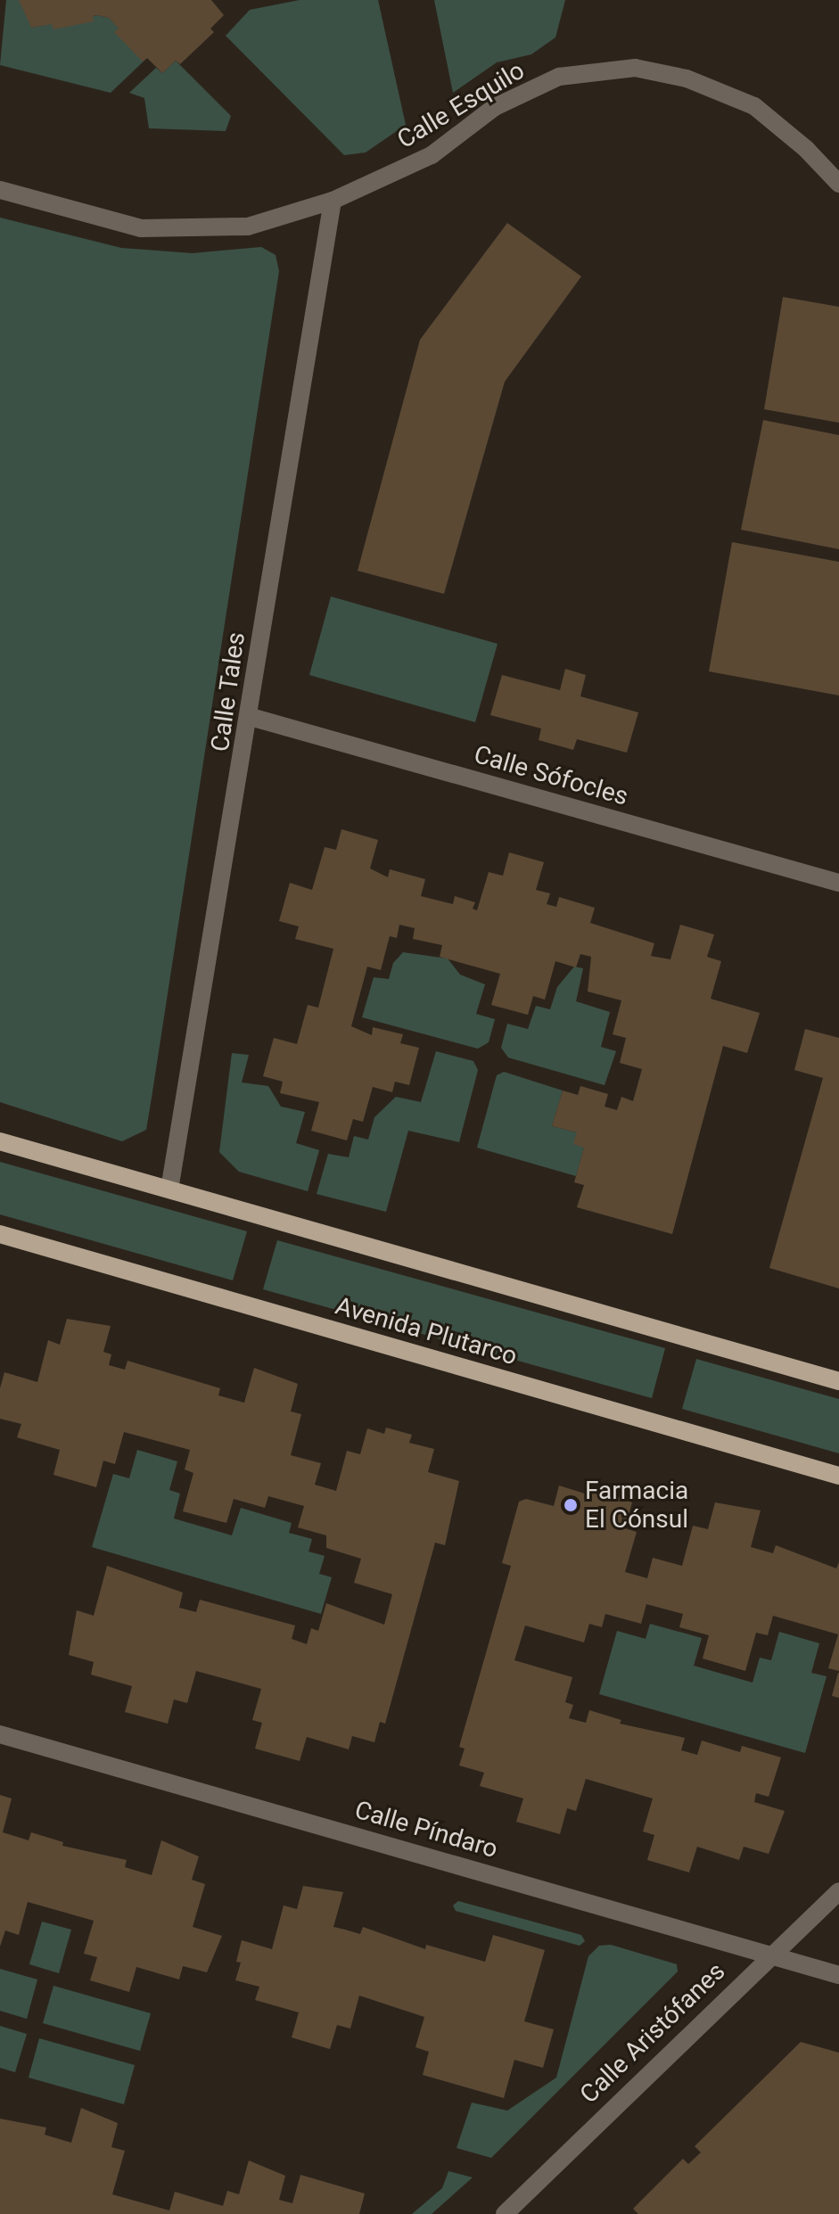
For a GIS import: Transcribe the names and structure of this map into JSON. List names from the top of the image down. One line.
{"streets":{"main road":["Avenida Plutarco"],"street":["Calle Esquilo","Calle Tales","Calle Sófocles","Calle Píndaro","Calle Aristófanes"]},"crossings":[["Calle Esquilo","Calle Tales"],["Calle Tales","Calle Sófocles"],["Calle Píndaro","Calle Aristófanes"]],"places":["Farmacia El Cónsul"]}
